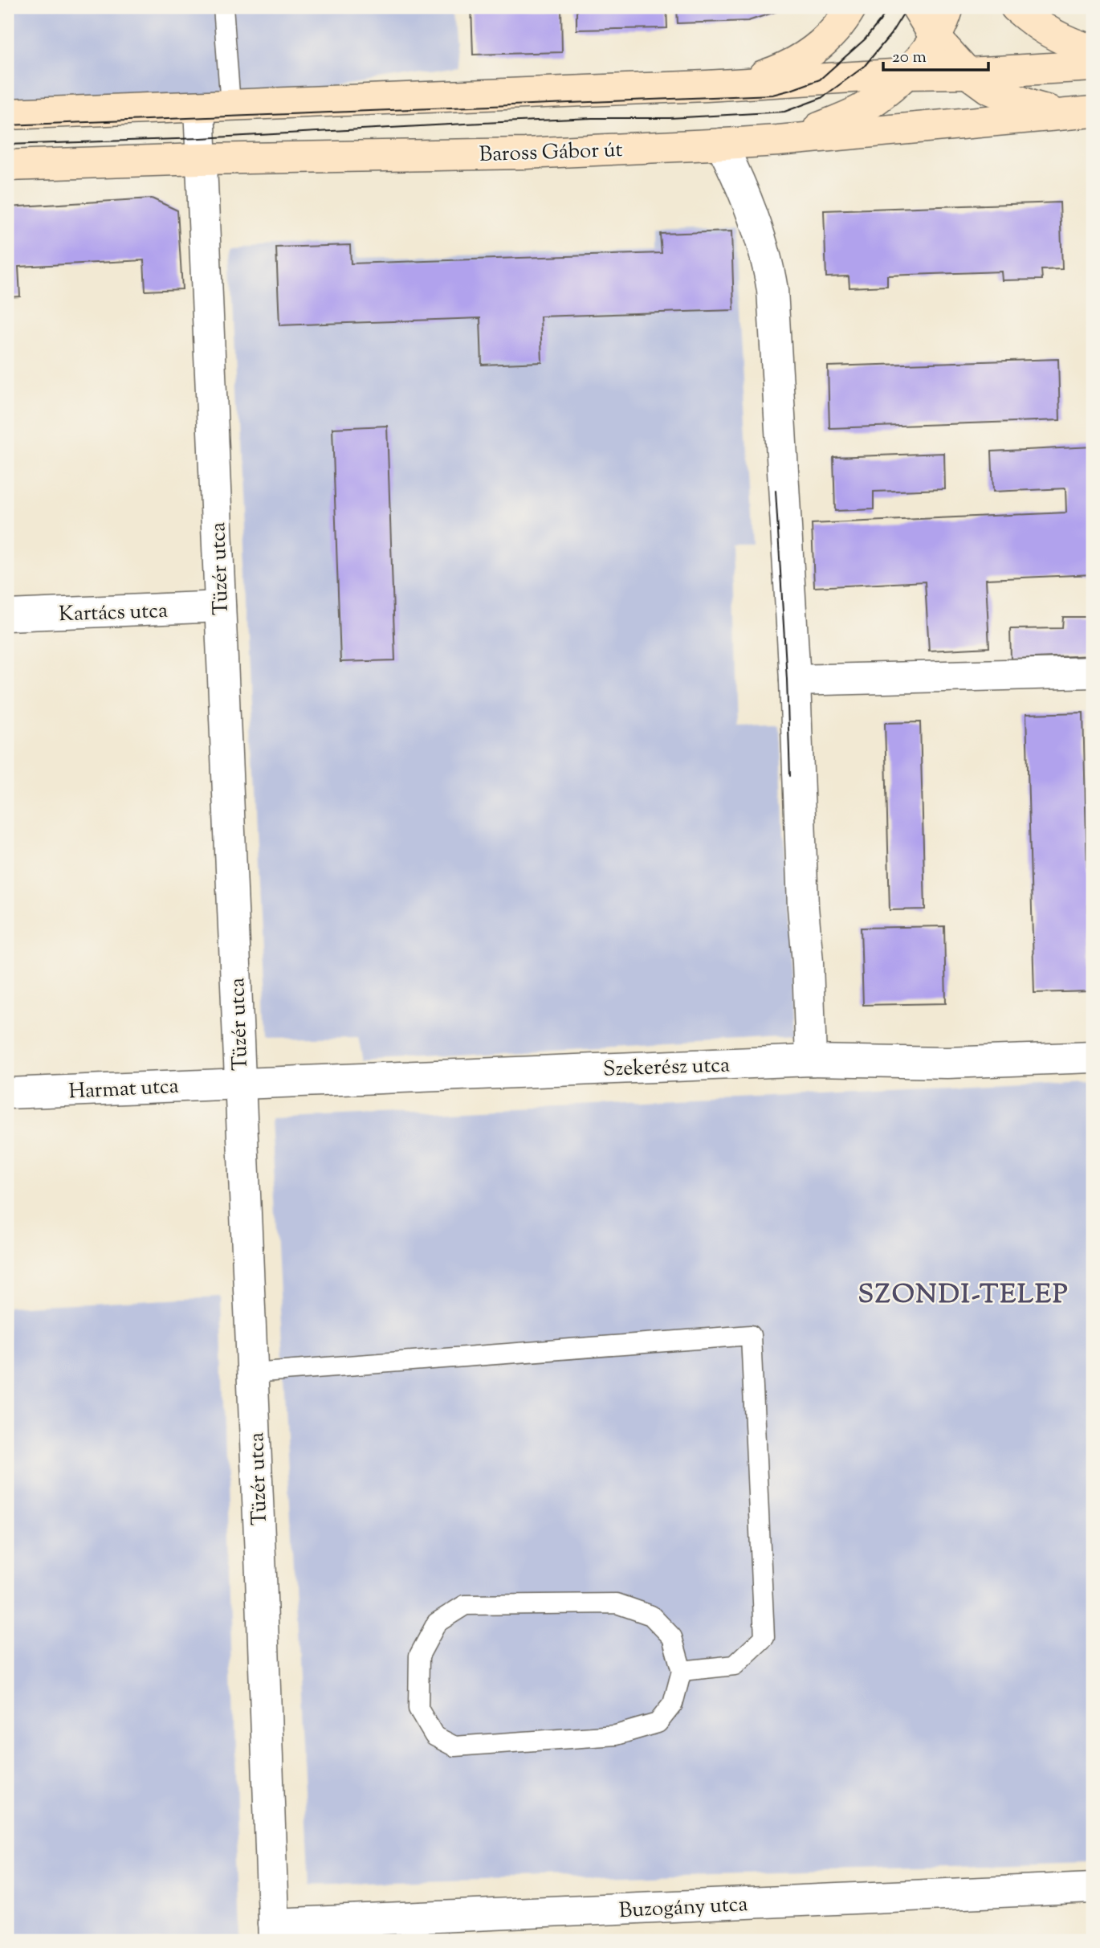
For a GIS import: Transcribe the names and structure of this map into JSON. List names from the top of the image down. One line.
{"streets":{"street":["Baross Gábor út","Tüzér utca","Kartács utca","Szekerész utca","Harmat utca","Buzogány utca"]},"crossings":[["Baross Gábor út","Tüzér utca"],["Tüzér utca","Kartács utca"],["Tüzér utca","Szekerész utca"],["Tüzér utca","Harmat utca"],["Tüzér utca","Buzogány utca"],["Szekerész utca","Harmat utca"]],"districts":["SZONDI-TELEP"],"scale_bar":"20 m"}
